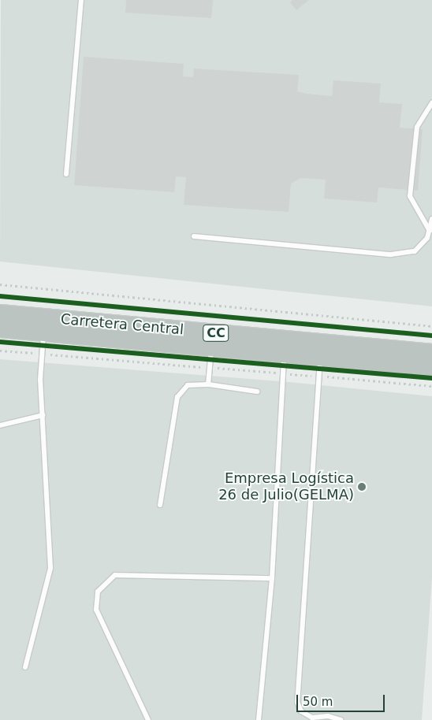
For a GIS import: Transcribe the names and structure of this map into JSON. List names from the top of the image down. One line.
{"streets":{"highway":["Carretera Central","CC"]},"places":["Empresa Logística 26 de Julio(GELMA)"],"scale_bar":"50 m"}
